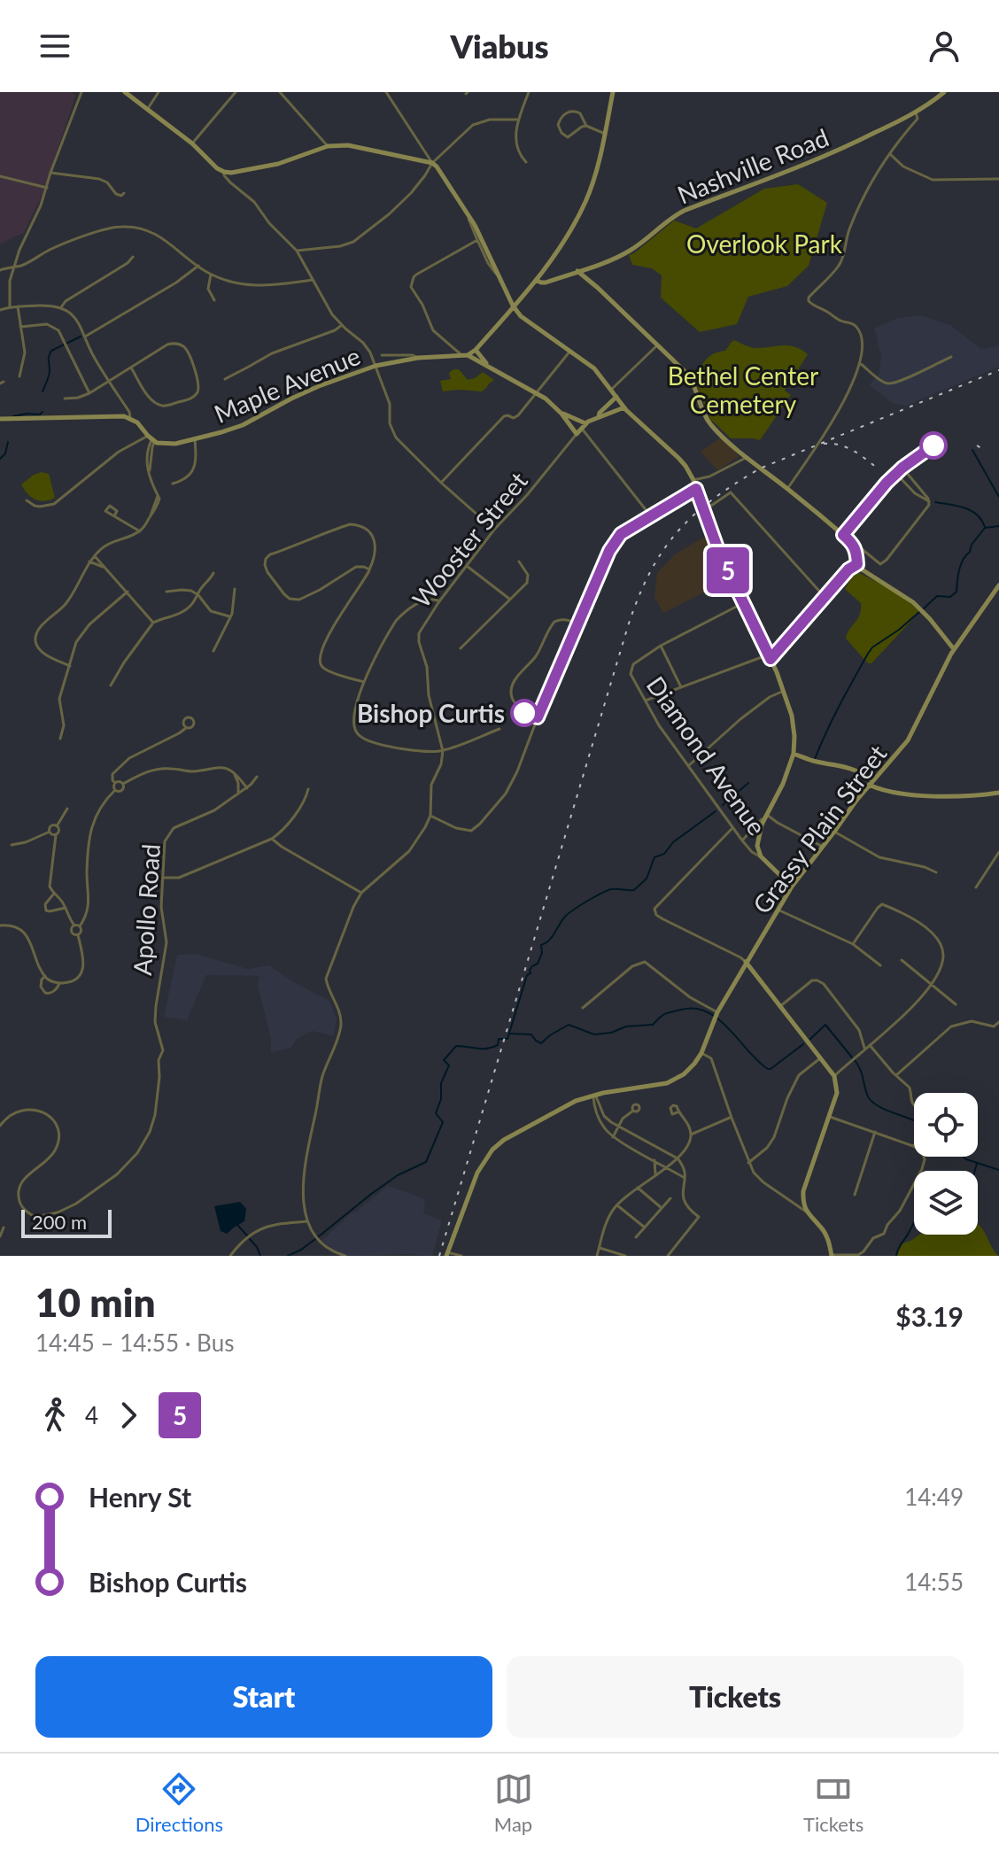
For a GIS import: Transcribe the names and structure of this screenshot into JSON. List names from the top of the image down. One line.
{"streets":{"main road":["Nashville Road","Maple Avenue","Wooster Street","Grassy Plain Street"],"street":["Diamond Avenue","Apollo Road"]},"parks":["Overlook Park","Bethel Center Cemetery"],"places":["Bishop Curtis"],"lines":["bus line 5"],"scale_bar":"200 m","page":{"header":"Viabus","on_map":"5","scale":"200 m","heading":["10 min","14:45 – 14:55 · Bus","$3.19"],"legs":["4","5"],"list":[{"name":"Henry St","value":"14:49"},{"name":"Bishop Curtis","value":"14:55"}],"buttons":["Start","Tickets"],"tabs":["Directions","Map","Tickets"]}}
